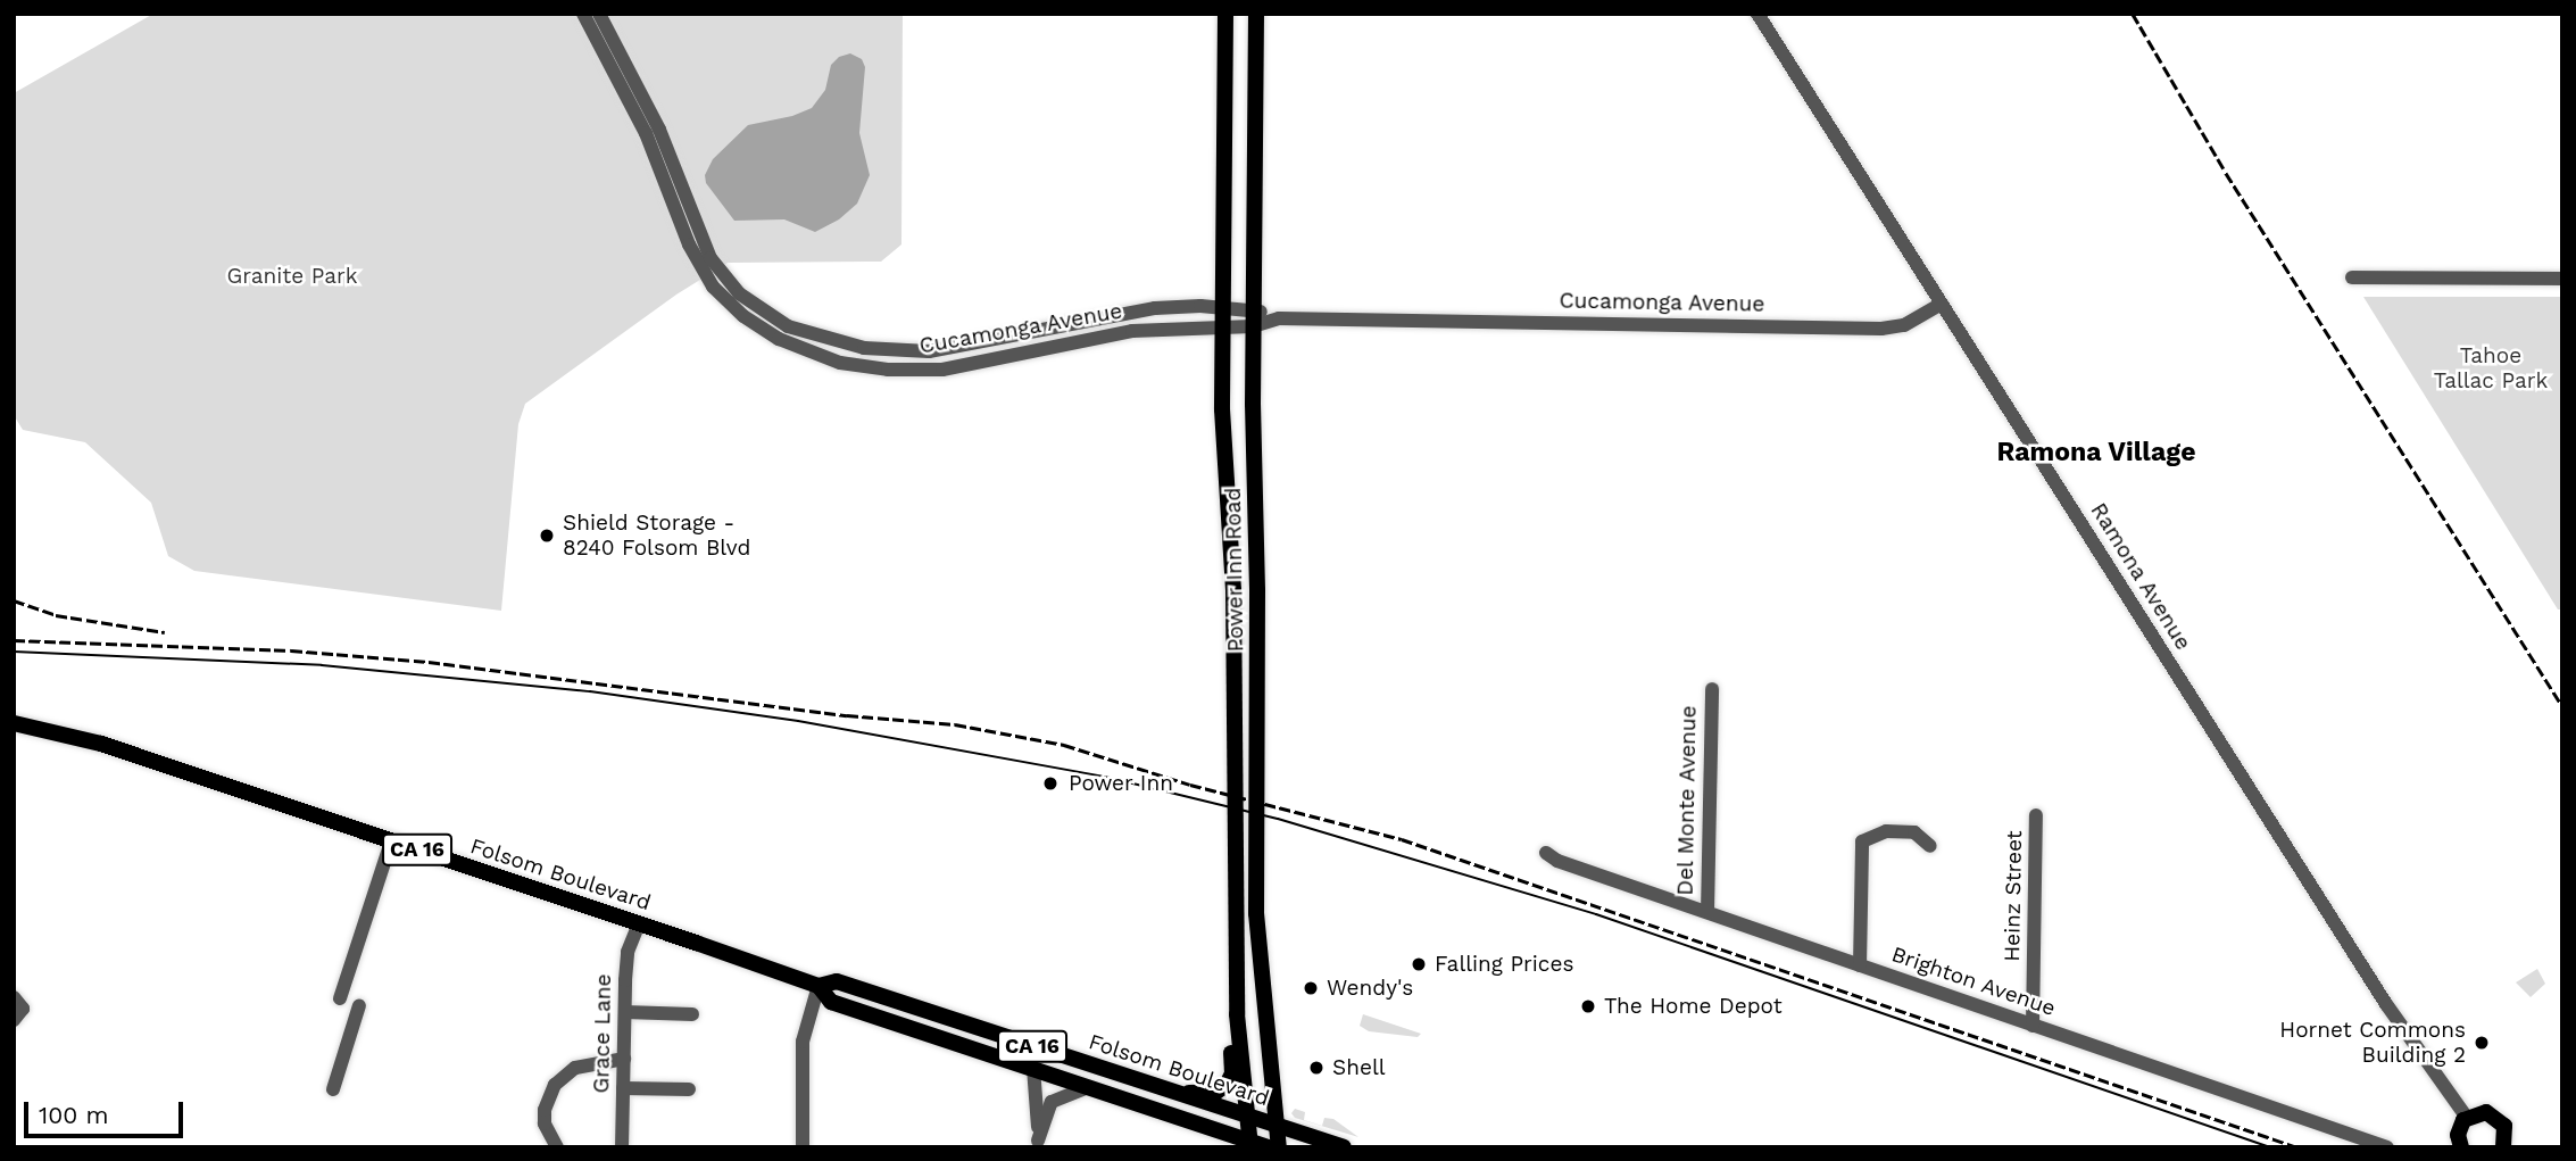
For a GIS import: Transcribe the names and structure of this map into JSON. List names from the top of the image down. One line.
{"streets":{"main road":["Power Inn Road","CA 16","Folsom Boulevard"],"street":["Cucamonga Avenue","Ramona Avenue","Del Monte Avenue","Heinz Street","Brighton Avenue","Grace Lane"]},"crossings":[["Cucamonga Avenue","Power Inn Road"],["Cucamonga Avenue","Ramona Avenue"],["Power Inn Road","Folsom Boulevard"],["Del Monte Avenue","Brighton Avenue"],["Folsom Boulevard","Grace Lane"],["Heinz Street","Brighton Avenue"]],"districts":["Ramona Village"],"parks":["Granite Park","Tahoe Tallac Park"],"places":["Shield Storage - 8240 Folsom Blvd","Power Inn","Falling Prices","Wendy's","The Home Depot","Hornet Commons Building 2","Shell"],"scale_bar":"100 m"}
